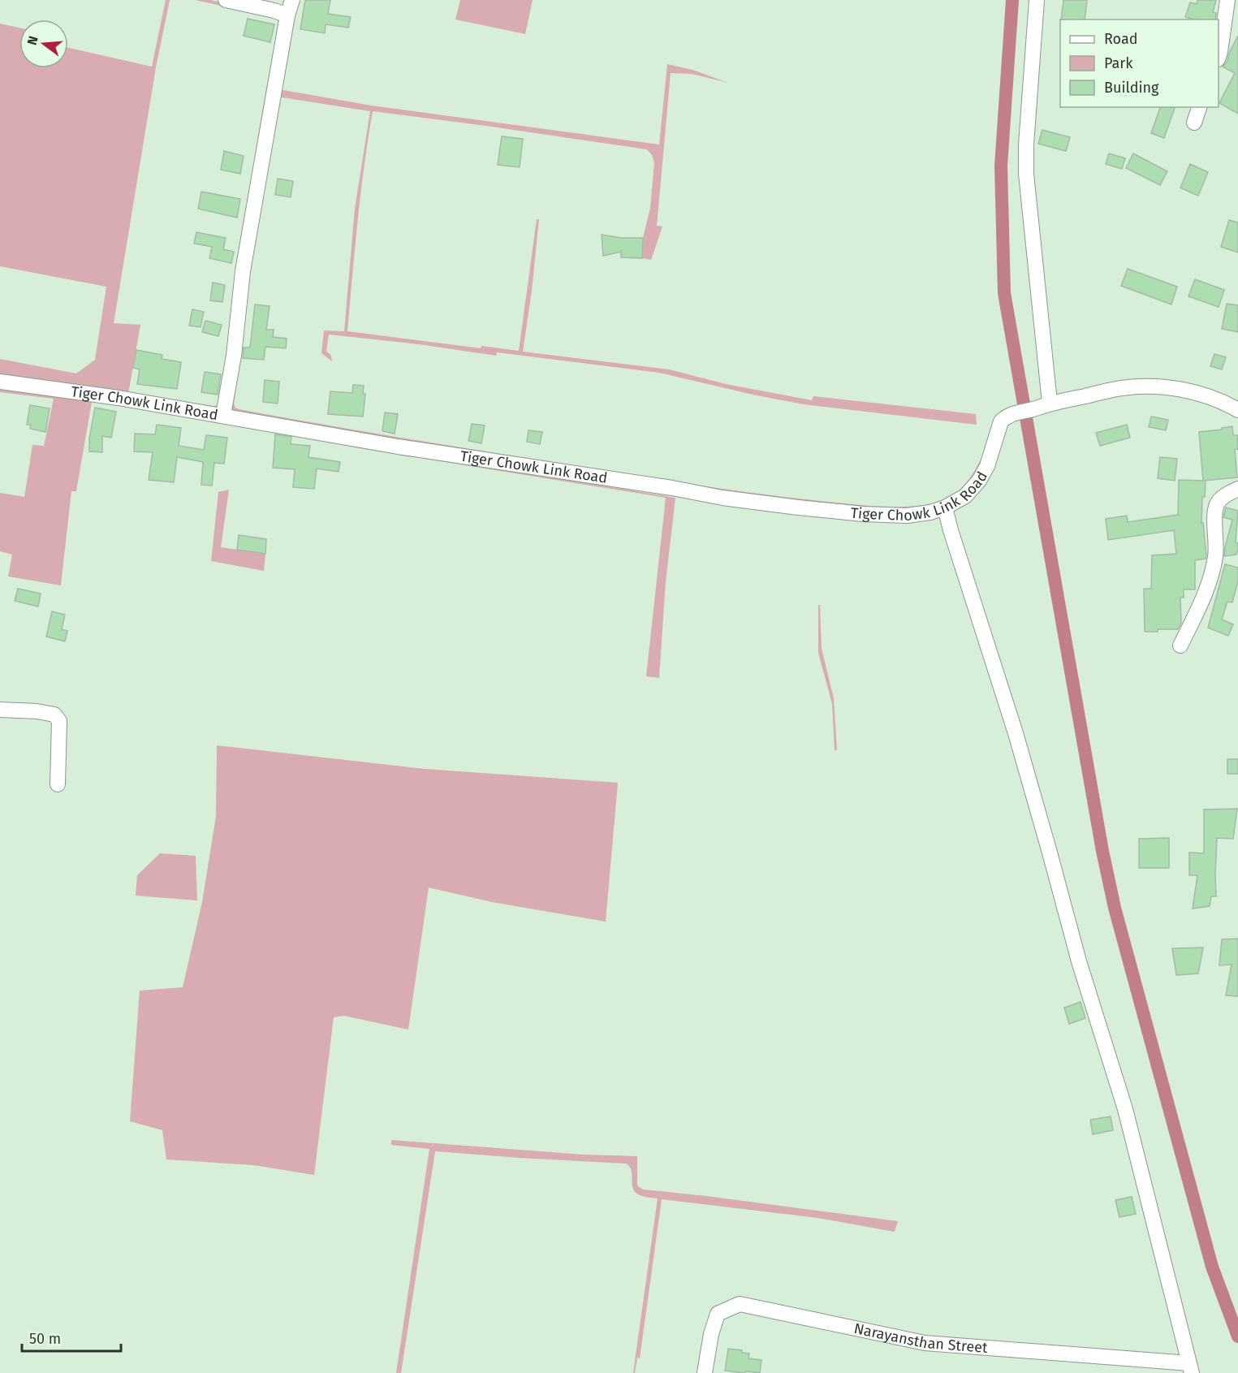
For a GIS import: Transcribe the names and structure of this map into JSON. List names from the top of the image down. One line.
{"streets":{"street":["Tiger Chowk Link Road","Narayansthan Street"]},"legend":["Road","Park","Building"],"scale_bar":"50 m","north":"left"}
